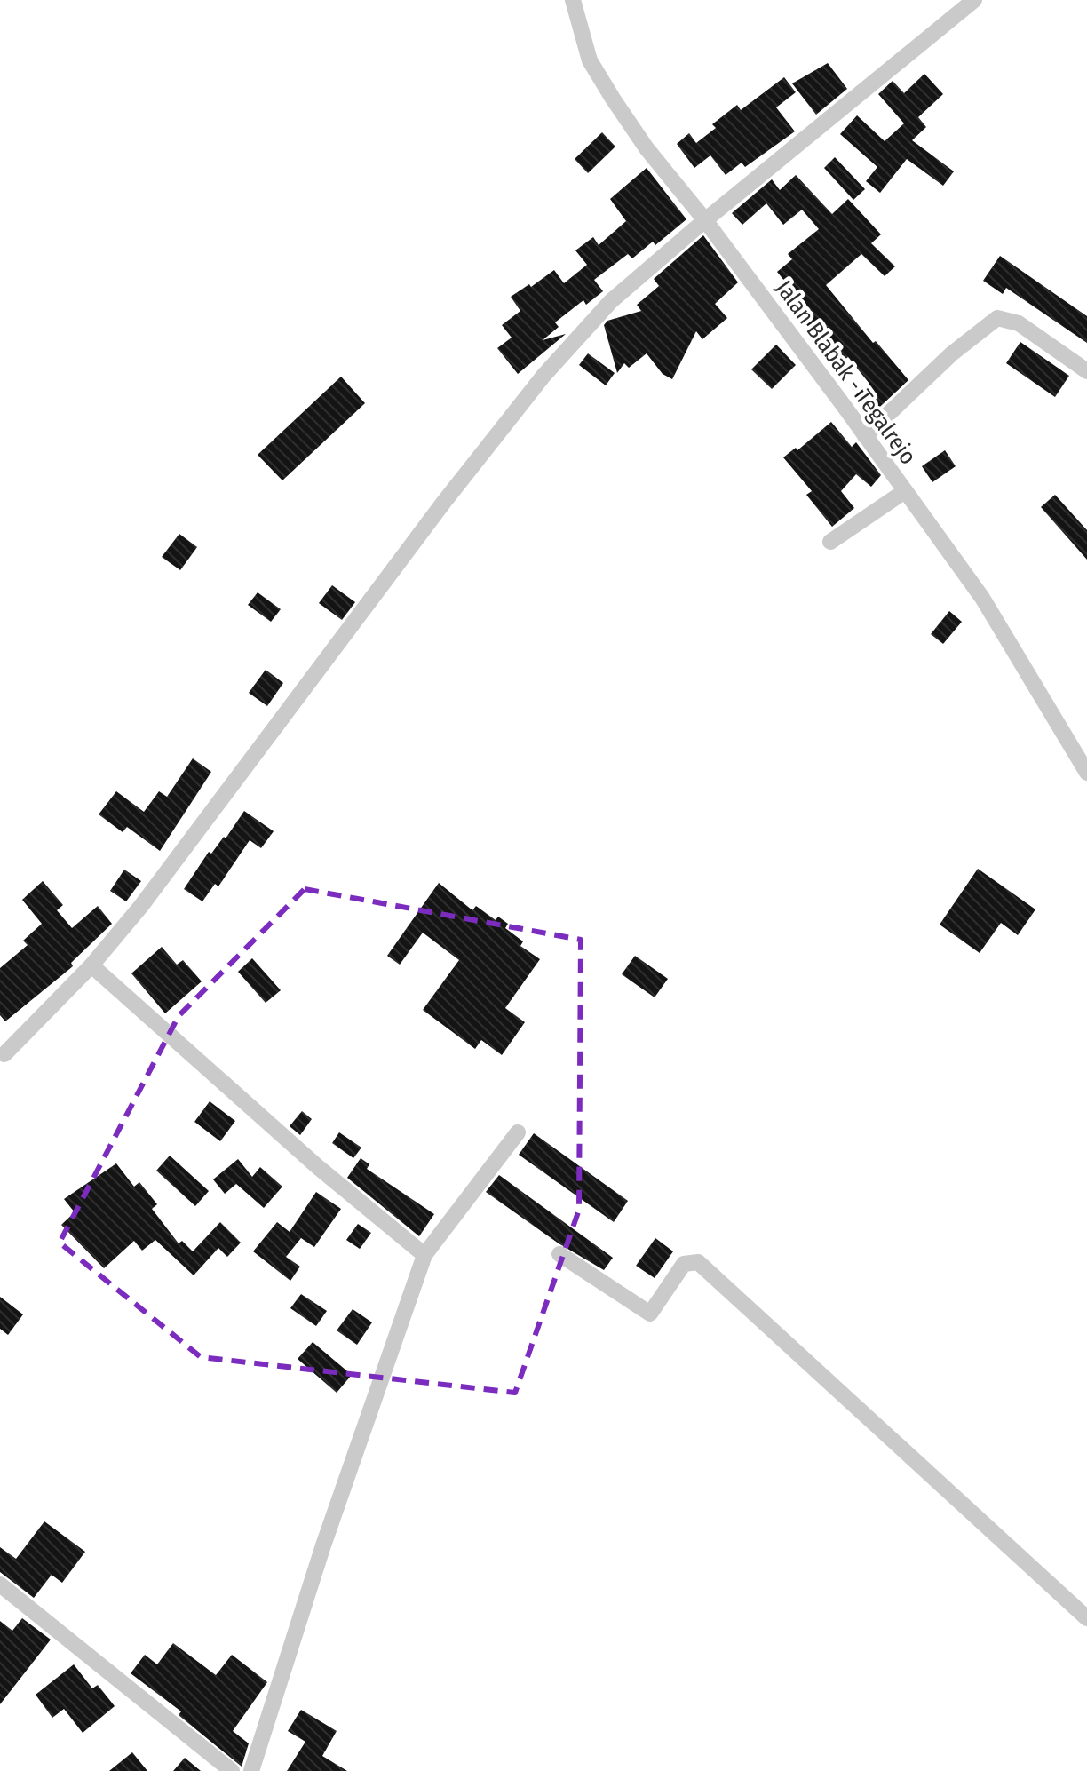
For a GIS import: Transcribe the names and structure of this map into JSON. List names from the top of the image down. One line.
{"streets":{"street":["Jalan Blabak - Tegalrejo"]}}
